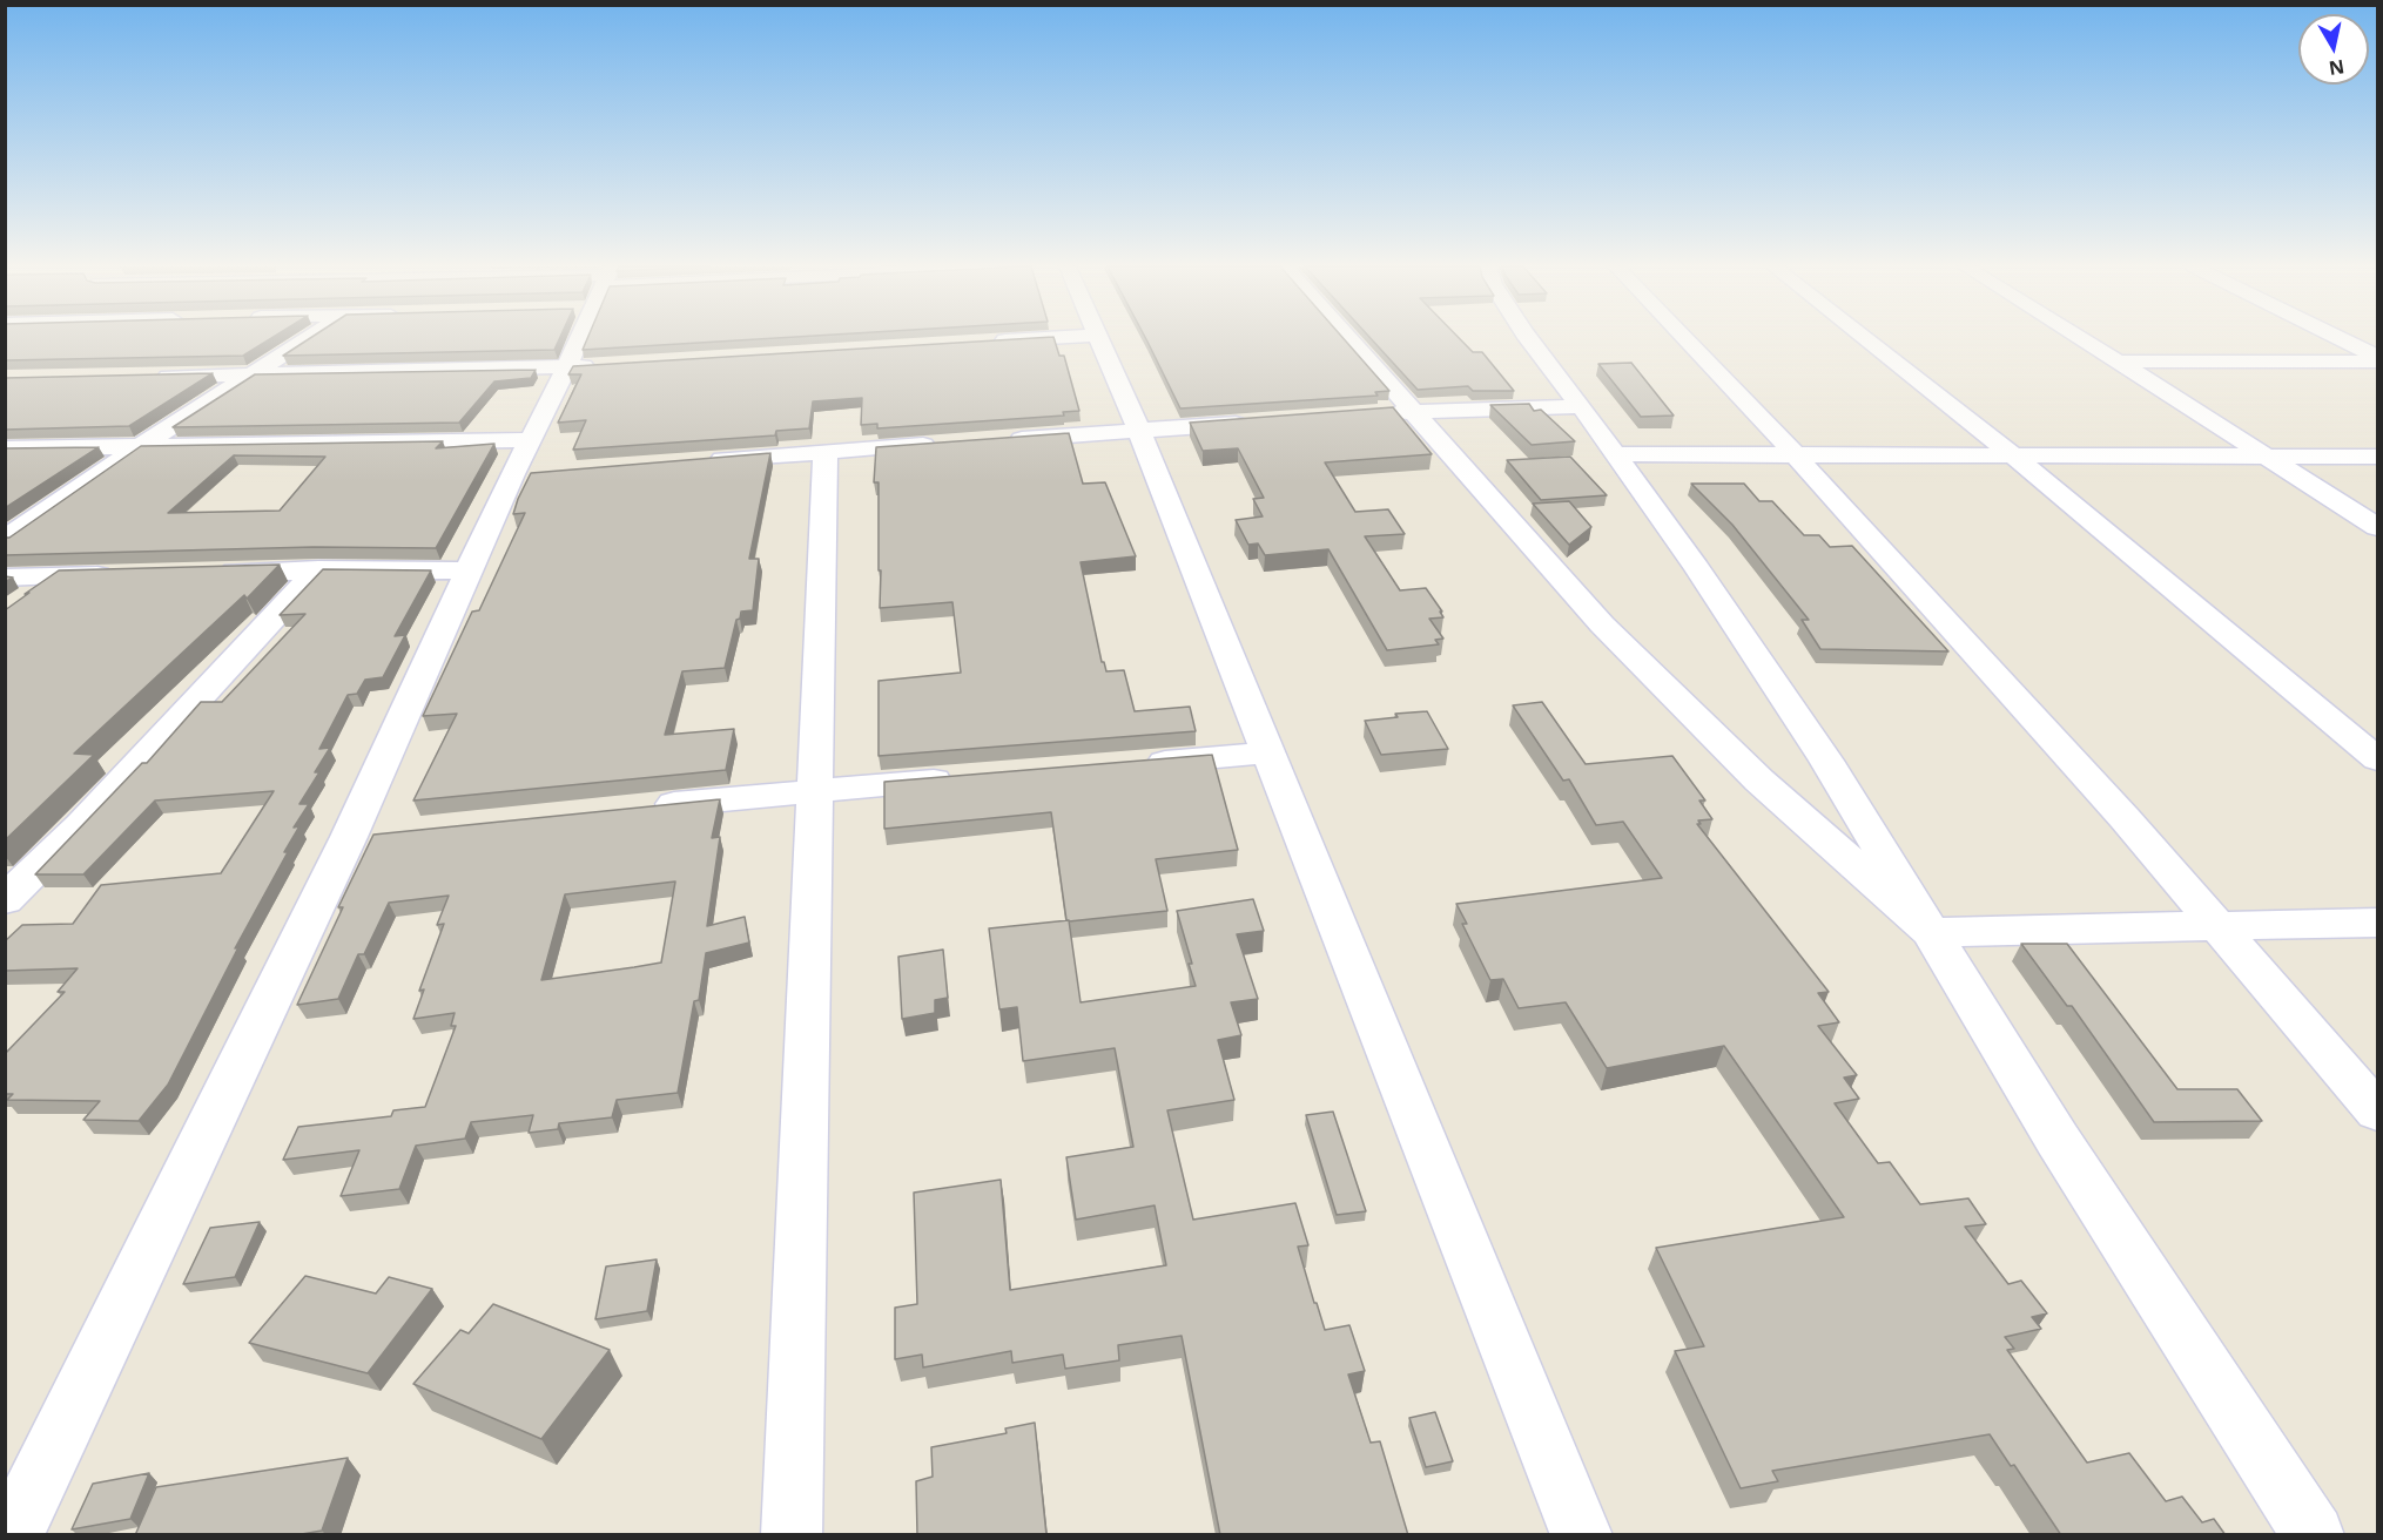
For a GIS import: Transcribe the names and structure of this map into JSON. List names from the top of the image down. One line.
{"north":"bottom"}
